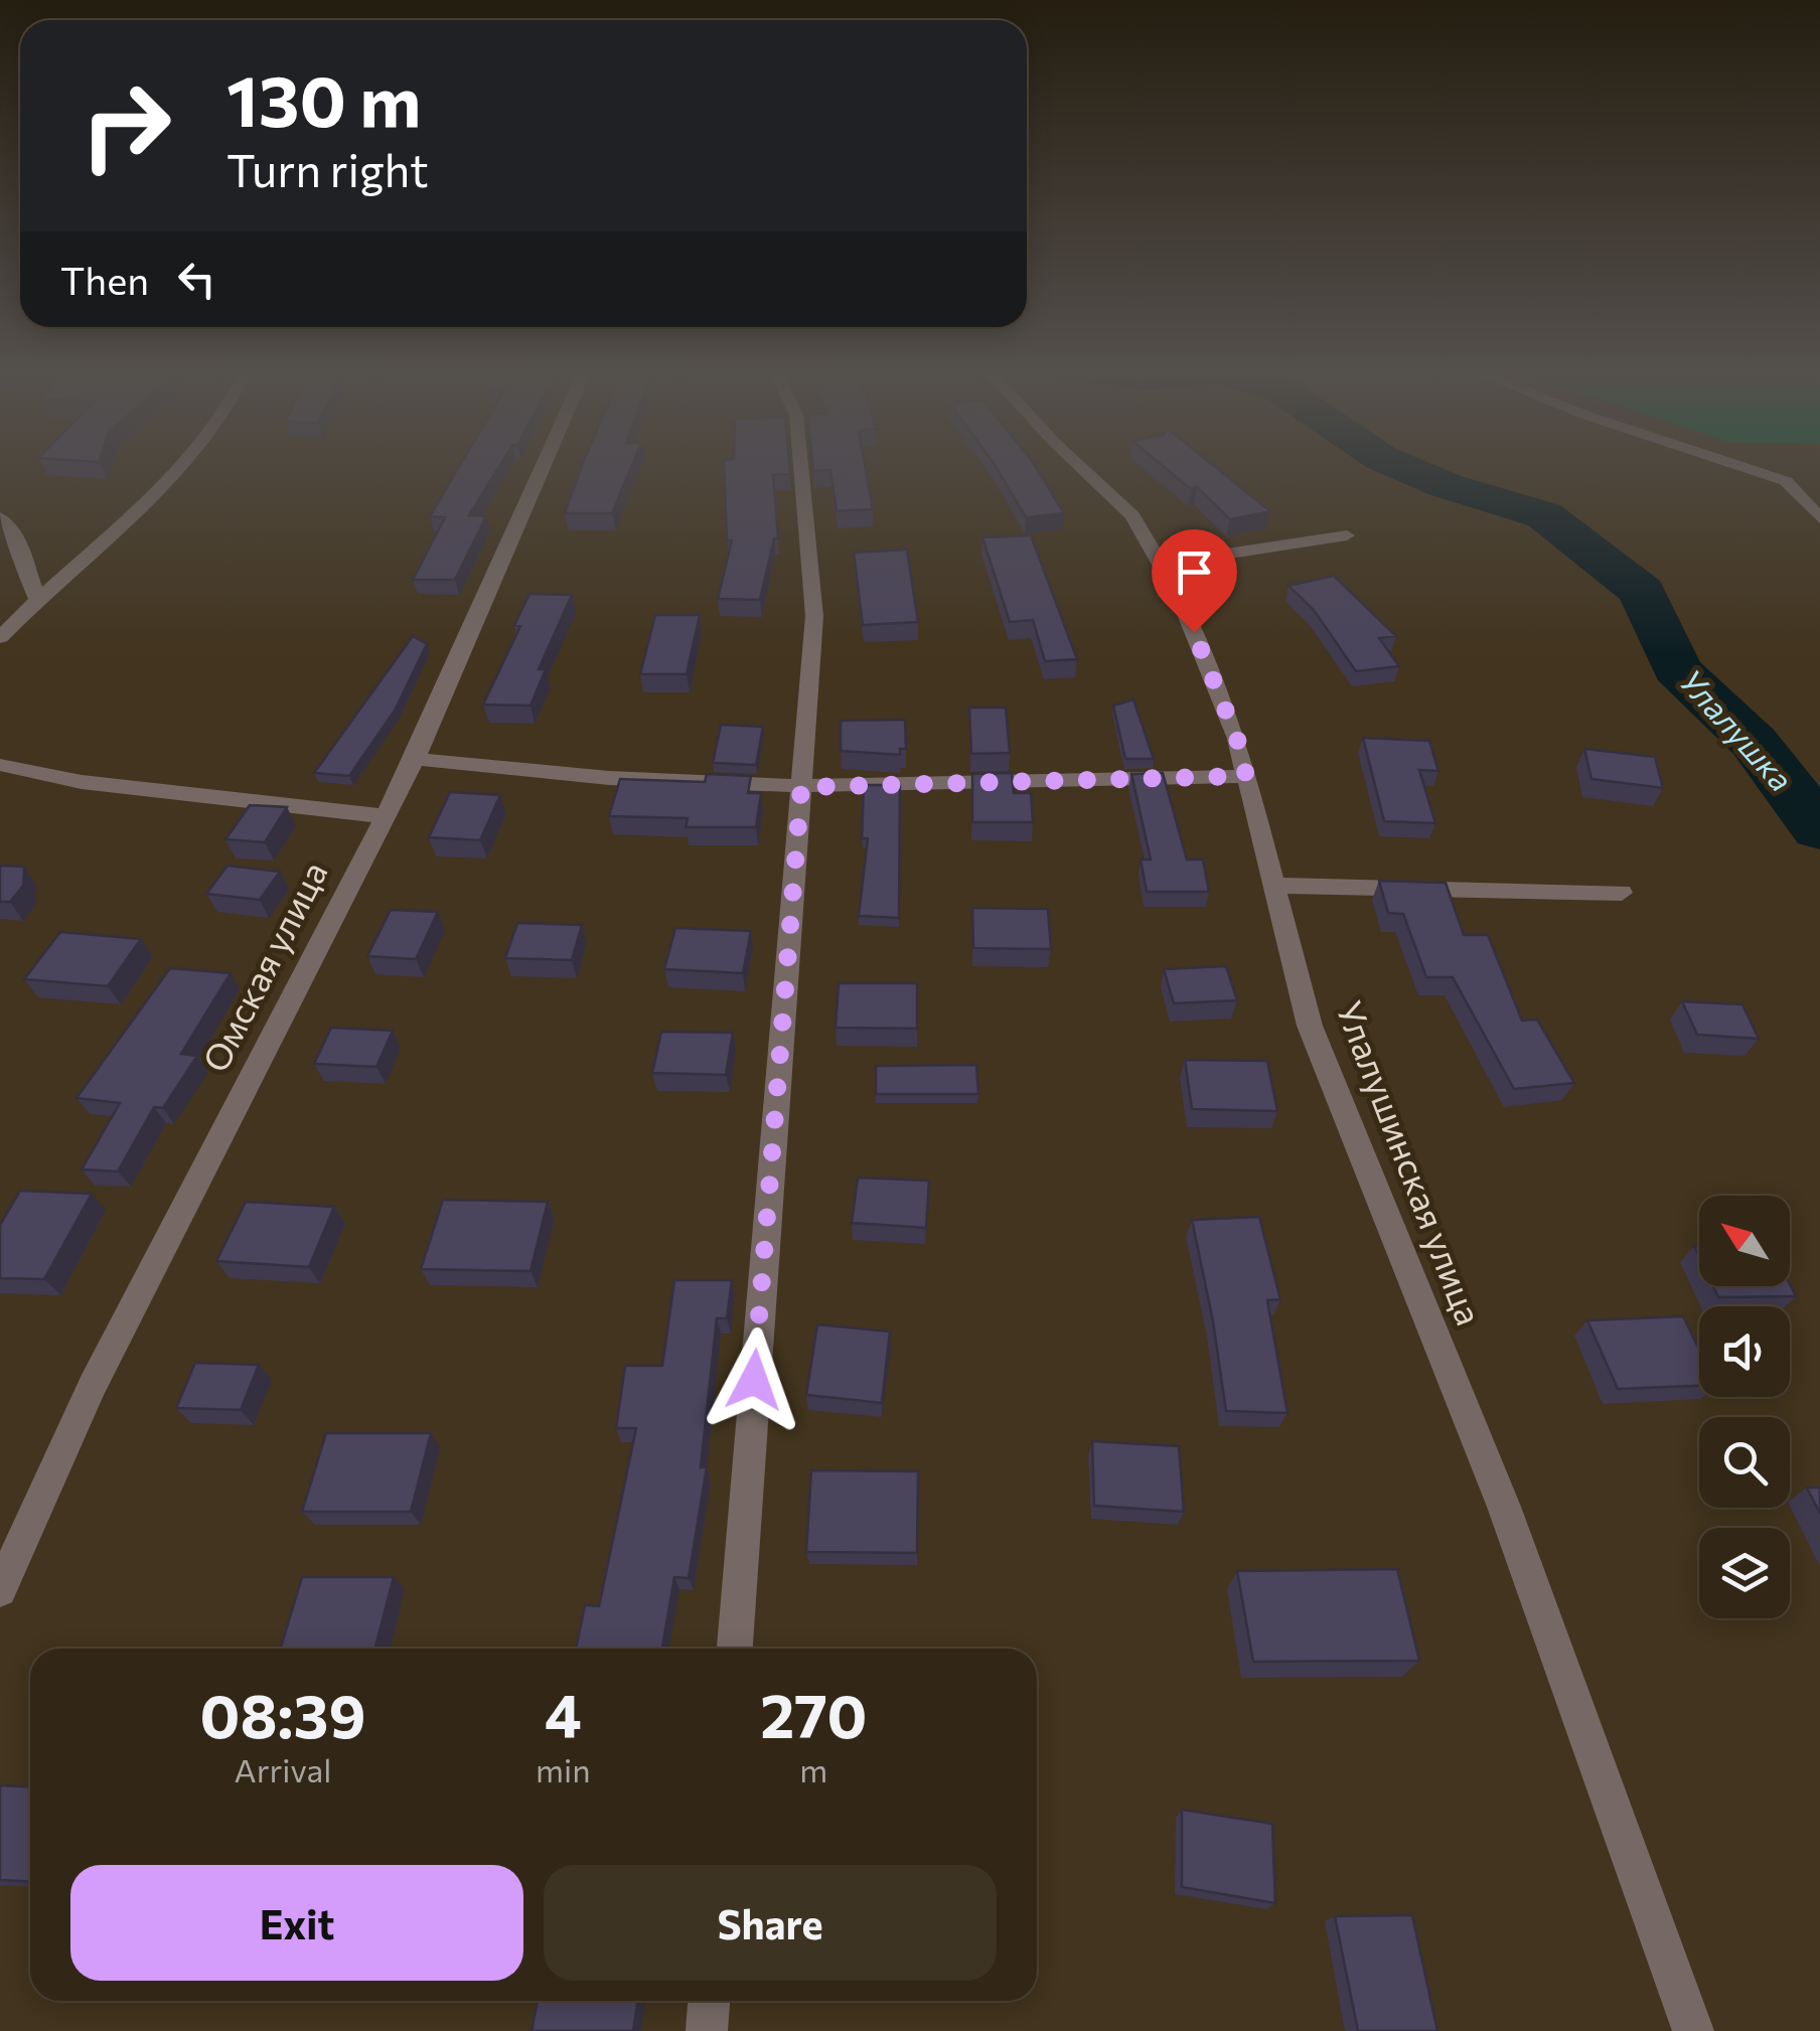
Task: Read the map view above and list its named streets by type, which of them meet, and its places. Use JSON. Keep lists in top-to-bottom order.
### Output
{
  "streets": {
    "street": ["Омская улица", "Улалушинская улица"]
  },
  "water": ["Улалушка"],
  "north": "top left",
  "page": {
    "turn": ["130 m", "Turn right"],
    "then": "Then",
    "eta": [
      "08:39",
      "Arrival",
      "4",
      "min",
      "270",
      "m"
    ],
    "buttons": ["Exit", "Share"]
  }
}
